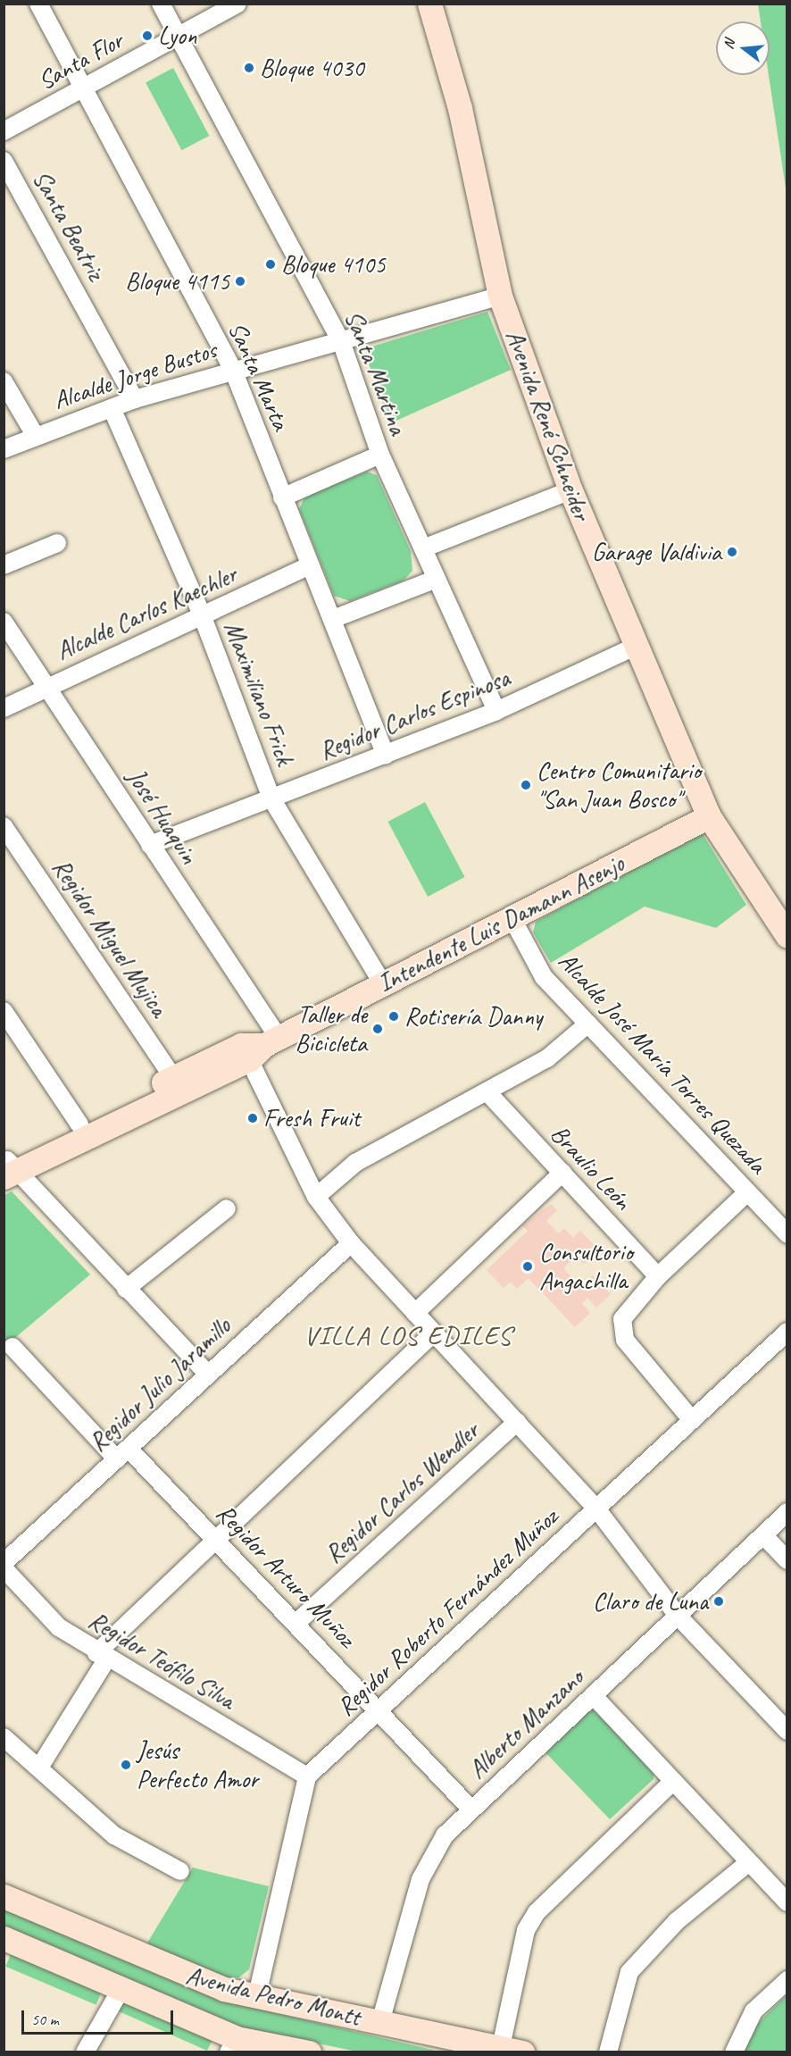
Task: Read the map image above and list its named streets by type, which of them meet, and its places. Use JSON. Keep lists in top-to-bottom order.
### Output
{
  "streets": {
    "main road": ["Avenida René Schneider", "Intendente Luis Damann Asenjo", "Avenida Pedro Montt"],
    "street": [
      "Santa Flor",
      "Santa Beatriz",
      "Santa Martina",
      "Alcalde Jorge Bustos",
      "Santa Marta",
      "Alcalde Carlos Kaechler",
      "Maximiliano Frick",
      "Regidor Carlos Espinosa",
      "José Huaquin",
      "Regidor Miguel Mujica",
      "Alcalde José María Torres Quezada",
      "Braulio León",
      "Regidor Julio Jaramillo",
      "Regidor Carlos Wendler",
      "Regidor Arturo Muñoz",
      "Regidor Roberto Fernández Muñoz",
      "Regidor Teófilo Silva",
      "Alberto Manzano"
    ]
  },
  "crossings": [
    ["Santa Flor", "Santa Martina"],
    ["Santa Flor", "Santa Marta"],
    ["Santa Beatriz", "Alcalde Jorge Bustos"],
    ["Santa Martina", "Alcalde Jorge Bustos"],
    ["Santa Martina", "Regidor Carlos Espinosa"],
    ["Alcalde Jorge Bustos", "Santa Marta"],
    ["Alcalde Jorge Bustos", "Avenida René Schneider"],
    ["Alcalde Jorge Bustos", "Maximiliano Frick"],
    ["Santa Marta", "Alcalde Carlos Kaechler"],
    ["Santa Marta", "Regidor Carlos Espinosa"],
    ["Avenida René Schneider", "Regidor Carlos Espinosa"],
    ["Avenida René Schneider", "Intendente Luis Damann Asenjo"],
    ["Alcalde Carlos Kaechler", "Maximiliano Frick"],
    ["Alcalde Carlos Kaechler", "José Huaquin"],
    ["Maximiliano Frick", "Regidor Carlos Espinosa"],
    ["Maximiliano Frick", "Intendente Luis Damann Asenjo"],
    ["Regidor Carlos Espinosa", "José Huaquin"],
    ["José Huaquin", "Intendente Luis Damann Asenjo"],
    ["José Huaquin", "Regidor Julio Jaramillo"],
    ["José Huaquin", "Regidor Carlos Wendler"],
    ["José Huaquin", "Regidor Roberto Fernández Muñoz"],
    ["José Huaquin", "Alberto Manzano"],
    ["Intendente Luis Damann Asenjo", "Regidor Miguel Mujica"],
    ["Intendente Luis Damann Asenjo", "Alcalde José María Torres Quezada"],
    ["Regidor Julio Jaramillo", "Regidor Arturo Muñoz"],
    ["Regidor Carlos Wendler", "Regidor Arturo Muñoz"],
    ["Regidor Arturo Muñoz", "Regidor Roberto Fernández Muñoz"],
    ["Regidor Arturo Muñoz", "Alberto Manzano"],
    ["Regidor Roberto Fernández Muñoz", "Regidor Teófilo Silva"],
    ["Alberto Manzano", "Avenida Pedro Montt"]
  ],
  "districts": ["VILLA LOS EDILES"],
  "places": [
    "Lyon",
    "Bloque 4030",
    "Bloque 4105",
    "Bloque 4115",
    "Garage Valdivia",
    "Centro Comunitario \"San Juan Bosco\"",
    "Rotisería Danny",
    "Taller de Bicicleta",
    "Fresh Fruit",
    "Consultorio Angachilla",
    "Claro de Luna",
    "Jesús Perfecto Amor"
  ],
  "scale_bar": "50 m",
  "north": "left"
}
